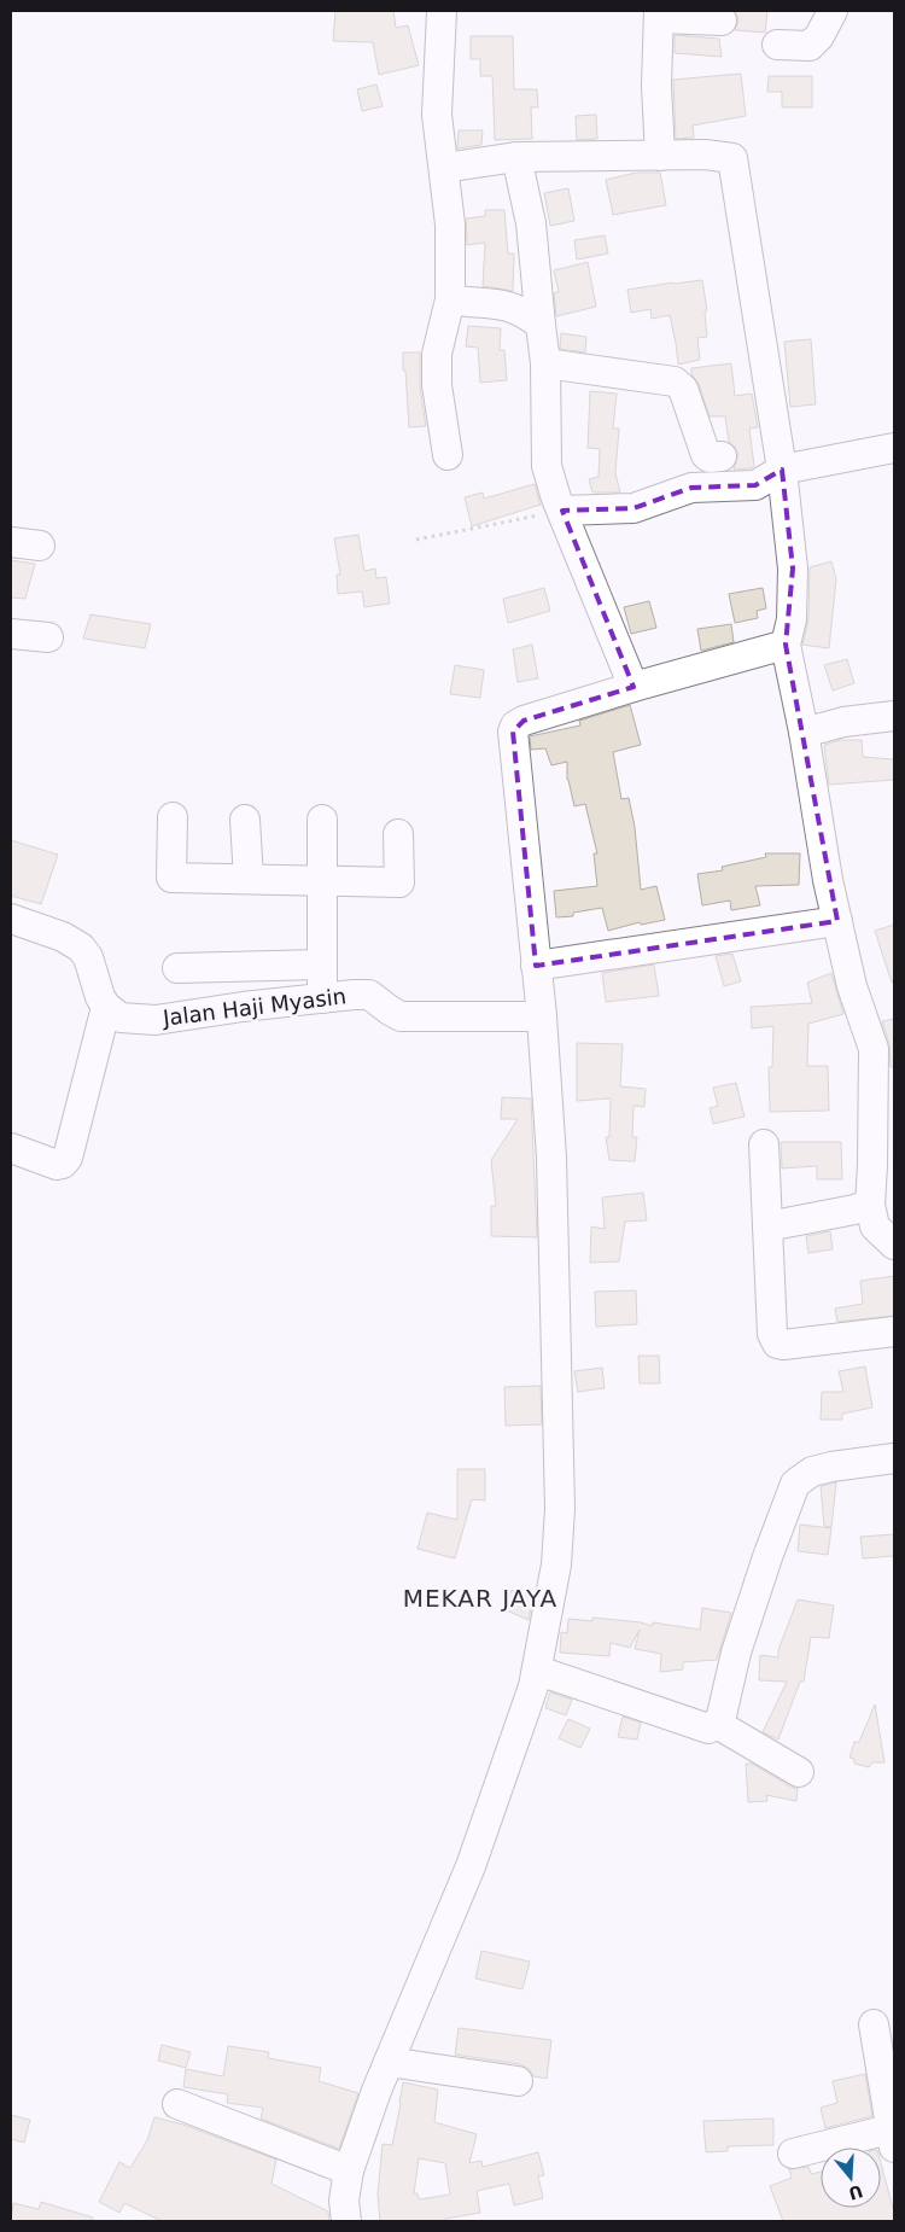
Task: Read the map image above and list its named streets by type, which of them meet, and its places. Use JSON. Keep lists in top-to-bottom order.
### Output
{
  "streets": {
    "street": ["Jalan Haji Myasin"]
  },
  "districts": ["MEKAR JAYA"],
  "north": "bottom"
}
